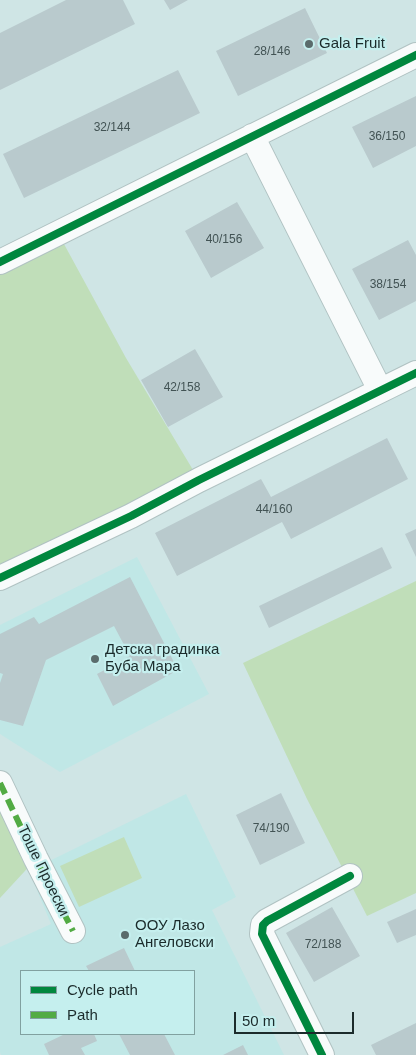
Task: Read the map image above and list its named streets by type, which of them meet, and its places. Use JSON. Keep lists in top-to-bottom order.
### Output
{
  "streets": {
    "street": ["Тоше Проески"]
  },
  "places": ["Gala Fruit", "Детска градинка Буба Мара", "ООУ Лазо Ангеловски"],
  "house_numbers": [
    "28/146",
    "32/144",
    "36/150",
    "40/156",
    "38/154",
    "42/158",
    "44/160",
    "74/190",
    "72/188"
  ],
  "legend": ["Cycle path", "Path"],
  "scale_bar": "50 m"
}
